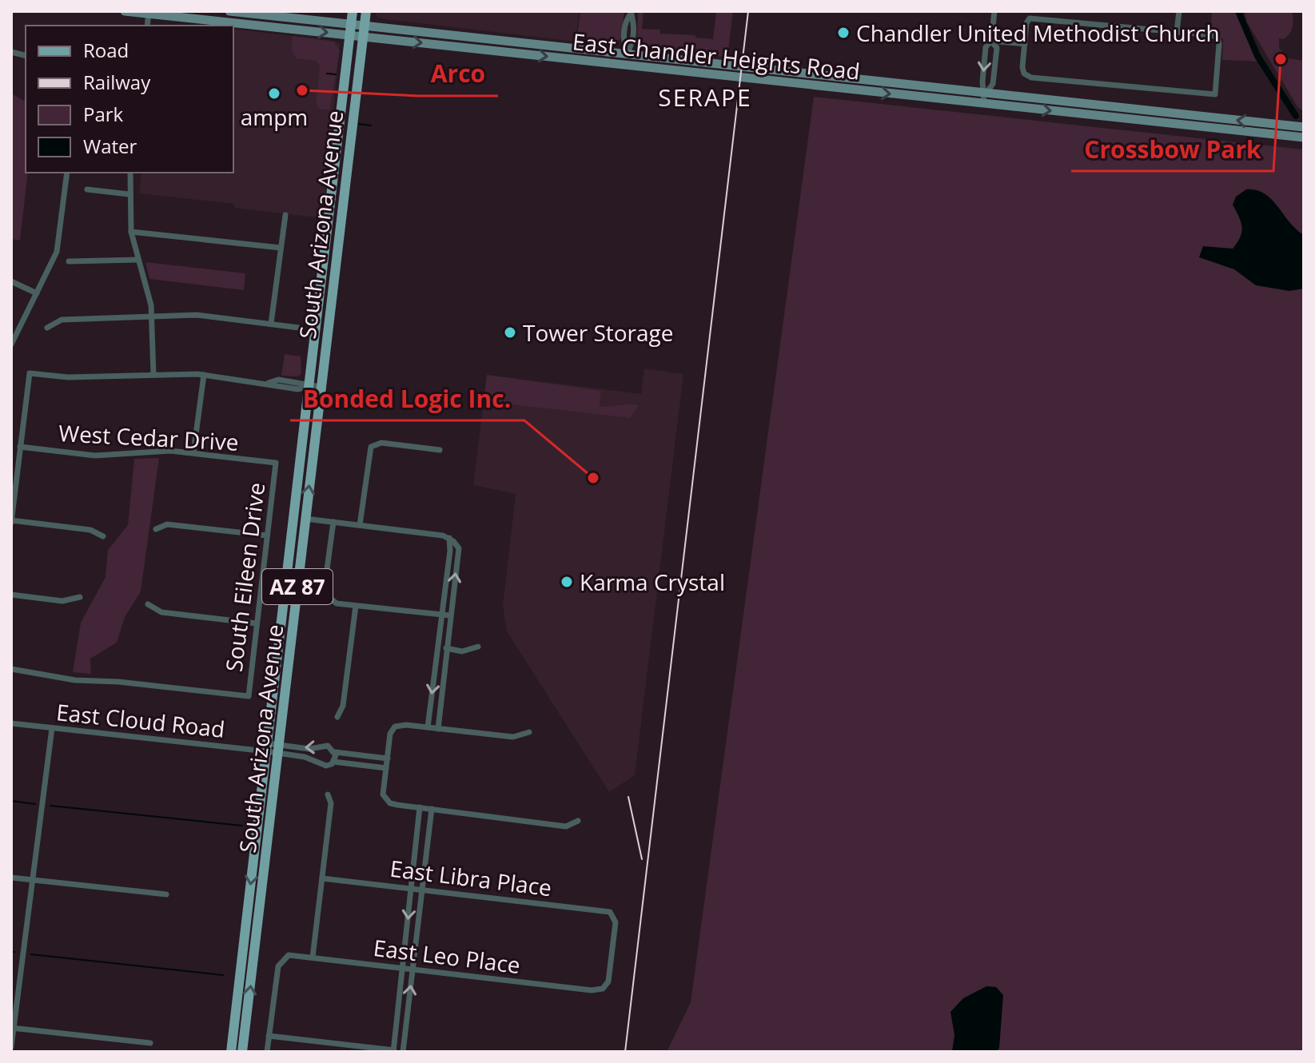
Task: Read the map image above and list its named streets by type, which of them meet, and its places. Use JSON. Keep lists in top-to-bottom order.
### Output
{
  "streets": {
    "main road": ["East Chandler Heights Road", "South Arizona Avenue", "AZ 87"],
    "street": [
      "West Cedar Drive",
      "South Eileen Drive",
      "East Cloud Road",
      "East Libra Place",
      "East Leo Place"
    ]
  },
  "crossings": [
    ["East Chandler Heights Road", "South Arizona Avenue"],
    ["South Arizona Avenue", "East Cloud Road"],
    ["West Cedar Drive", "South Eileen Drive"],
    ["East Libra Place", "East Leo Place"]
  ],
  "districts": ["SERAPE"],
  "places": [
    "Chandler United Methodist Church",
    "Crossbow Park",
    "Arco",
    "ampm",
    "Tower Storage",
    "Bonded Logic Inc.",
    "Karma Crystal"
  ],
  "legend": [
    "Road",
    "Railway",
    "Park",
    "Water"
  ]
}
